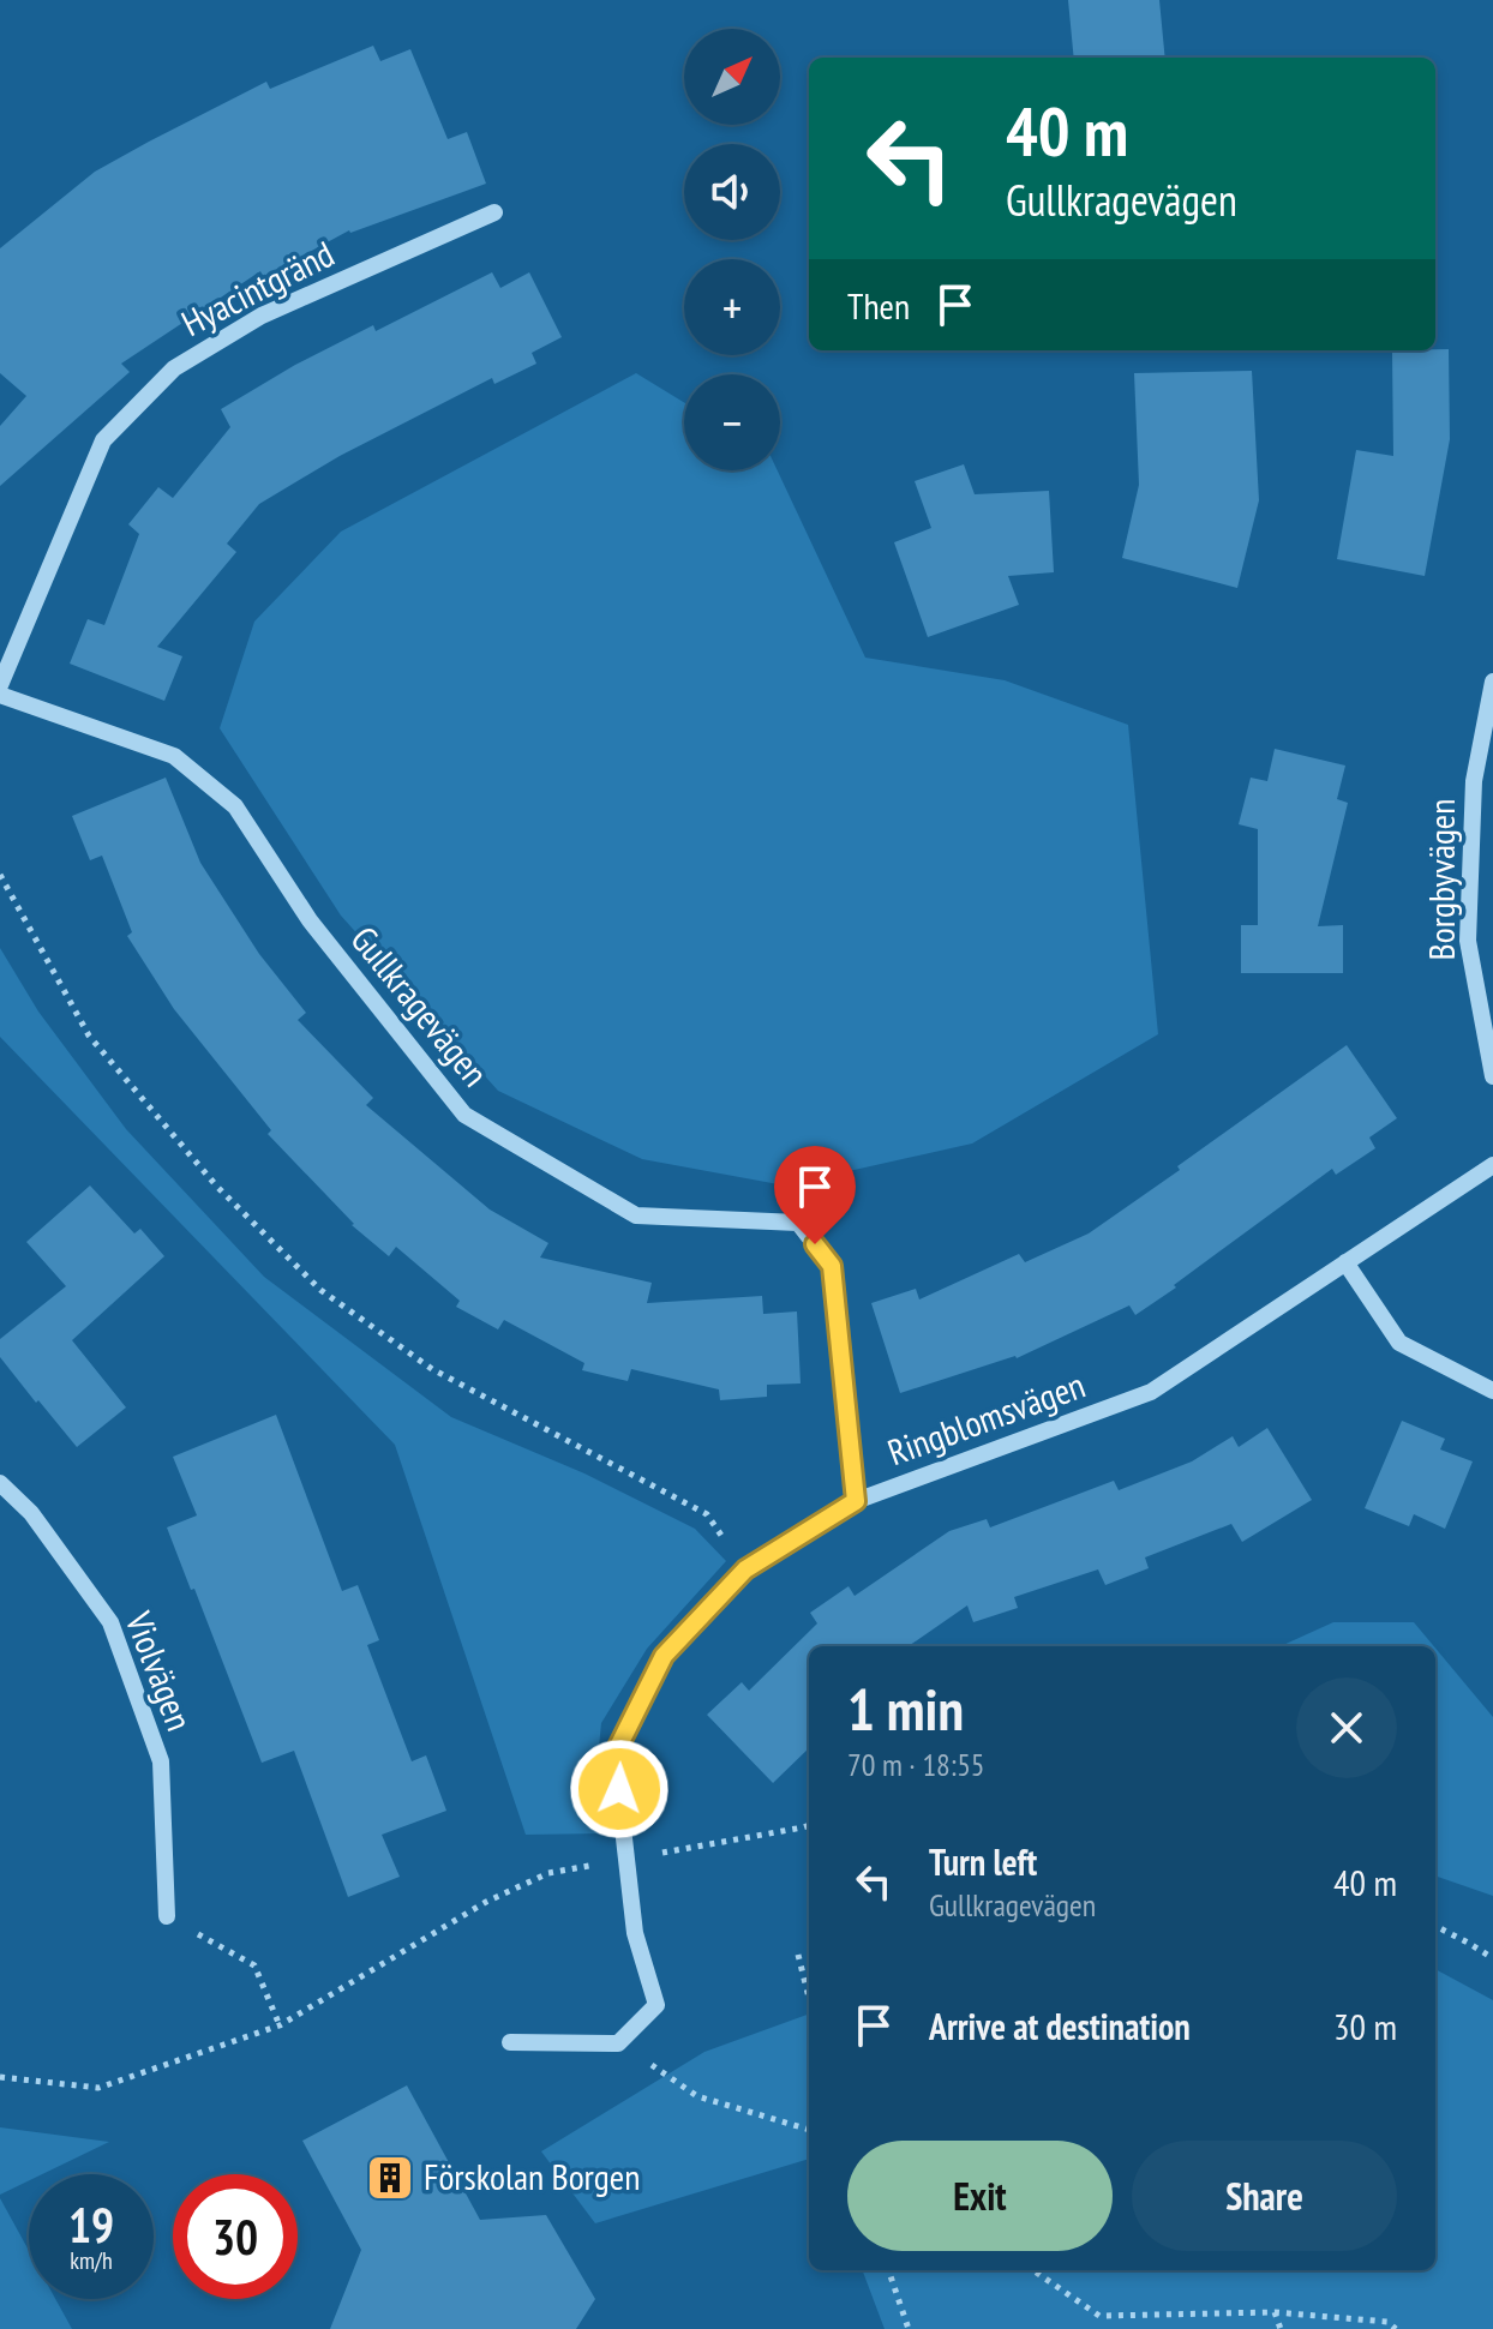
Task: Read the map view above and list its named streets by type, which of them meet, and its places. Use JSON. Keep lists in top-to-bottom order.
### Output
{
  "streets": {
    "street": [
      "Hyacintgränd",
      "Borgbyvägen",
      "Gullkragevägen",
      "Ringblomsvägen",
      "Violvägen"
    ]
  },
  "crossings": [
    ["Gullkragevägen", "Ringblomsvägen"]
  ],
  "places": {
    "building": ["Förskolan Borgen"]
  },
  "north": "top right",
  "page": {
    "map_buttons": ["+", "−"],
    "turn": ["40 m", "Gullkragevägen"],
    "then": "Then",
    "heading": ["1 min", "70 m · 18:55"],
    "list": [
      {
        "name": "Turn left",
        "note": "Gullkragevägen",
        "value": "40 m"
      },
      {
        "name": "Arrive at destination",
        "value": "30 m"
      }
    ],
    "buttons": ["Exit", "Share"],
    "speed": "19 km/h",
    "limit": "30"
  }
}
